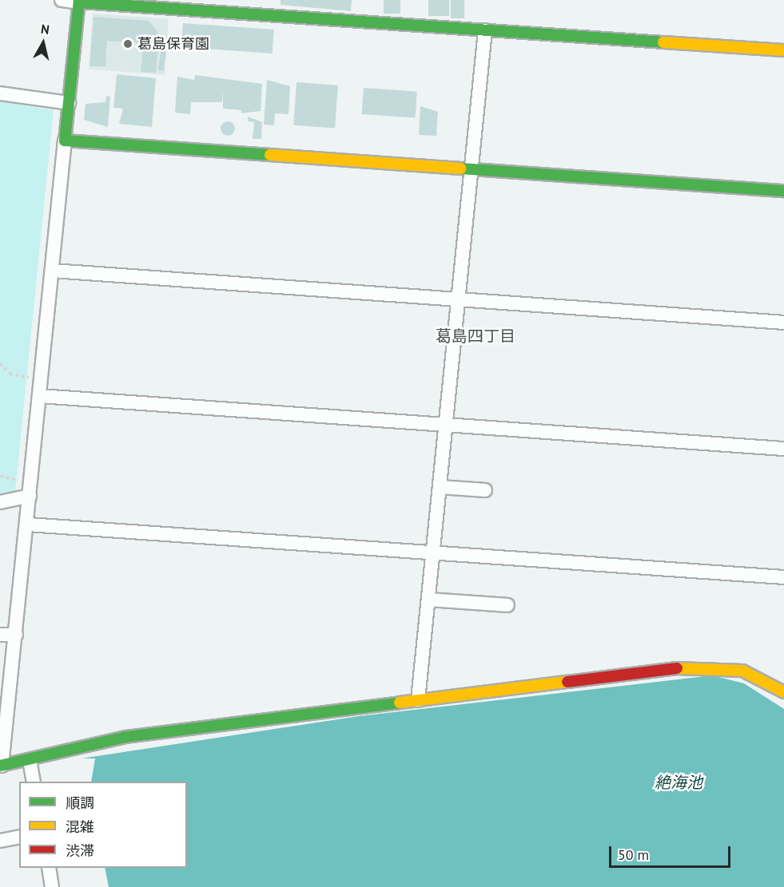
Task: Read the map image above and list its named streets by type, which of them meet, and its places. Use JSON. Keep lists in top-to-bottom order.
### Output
{
  "districts": ["葛島四丁目"],
  "water": ["絶海池"],
  "places": ["葛島保育園"],
  "legend": ["順調", "混雑", "渋滞"],
  "scale_bar": "50 m",
  "north": "top"
}
